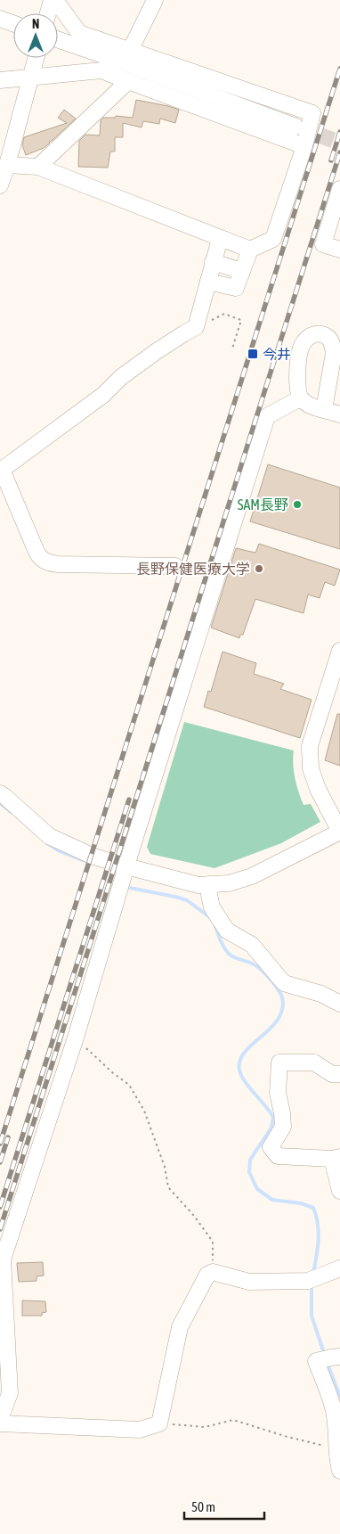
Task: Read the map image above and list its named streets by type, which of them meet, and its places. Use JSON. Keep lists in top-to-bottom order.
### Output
{
  "places": {
    "transit": ["今井"],
    "other": ["SAM長野", "長野保健医療大学"]
  },
  "scale_bar": "50 m",
  "north": "top"
}
